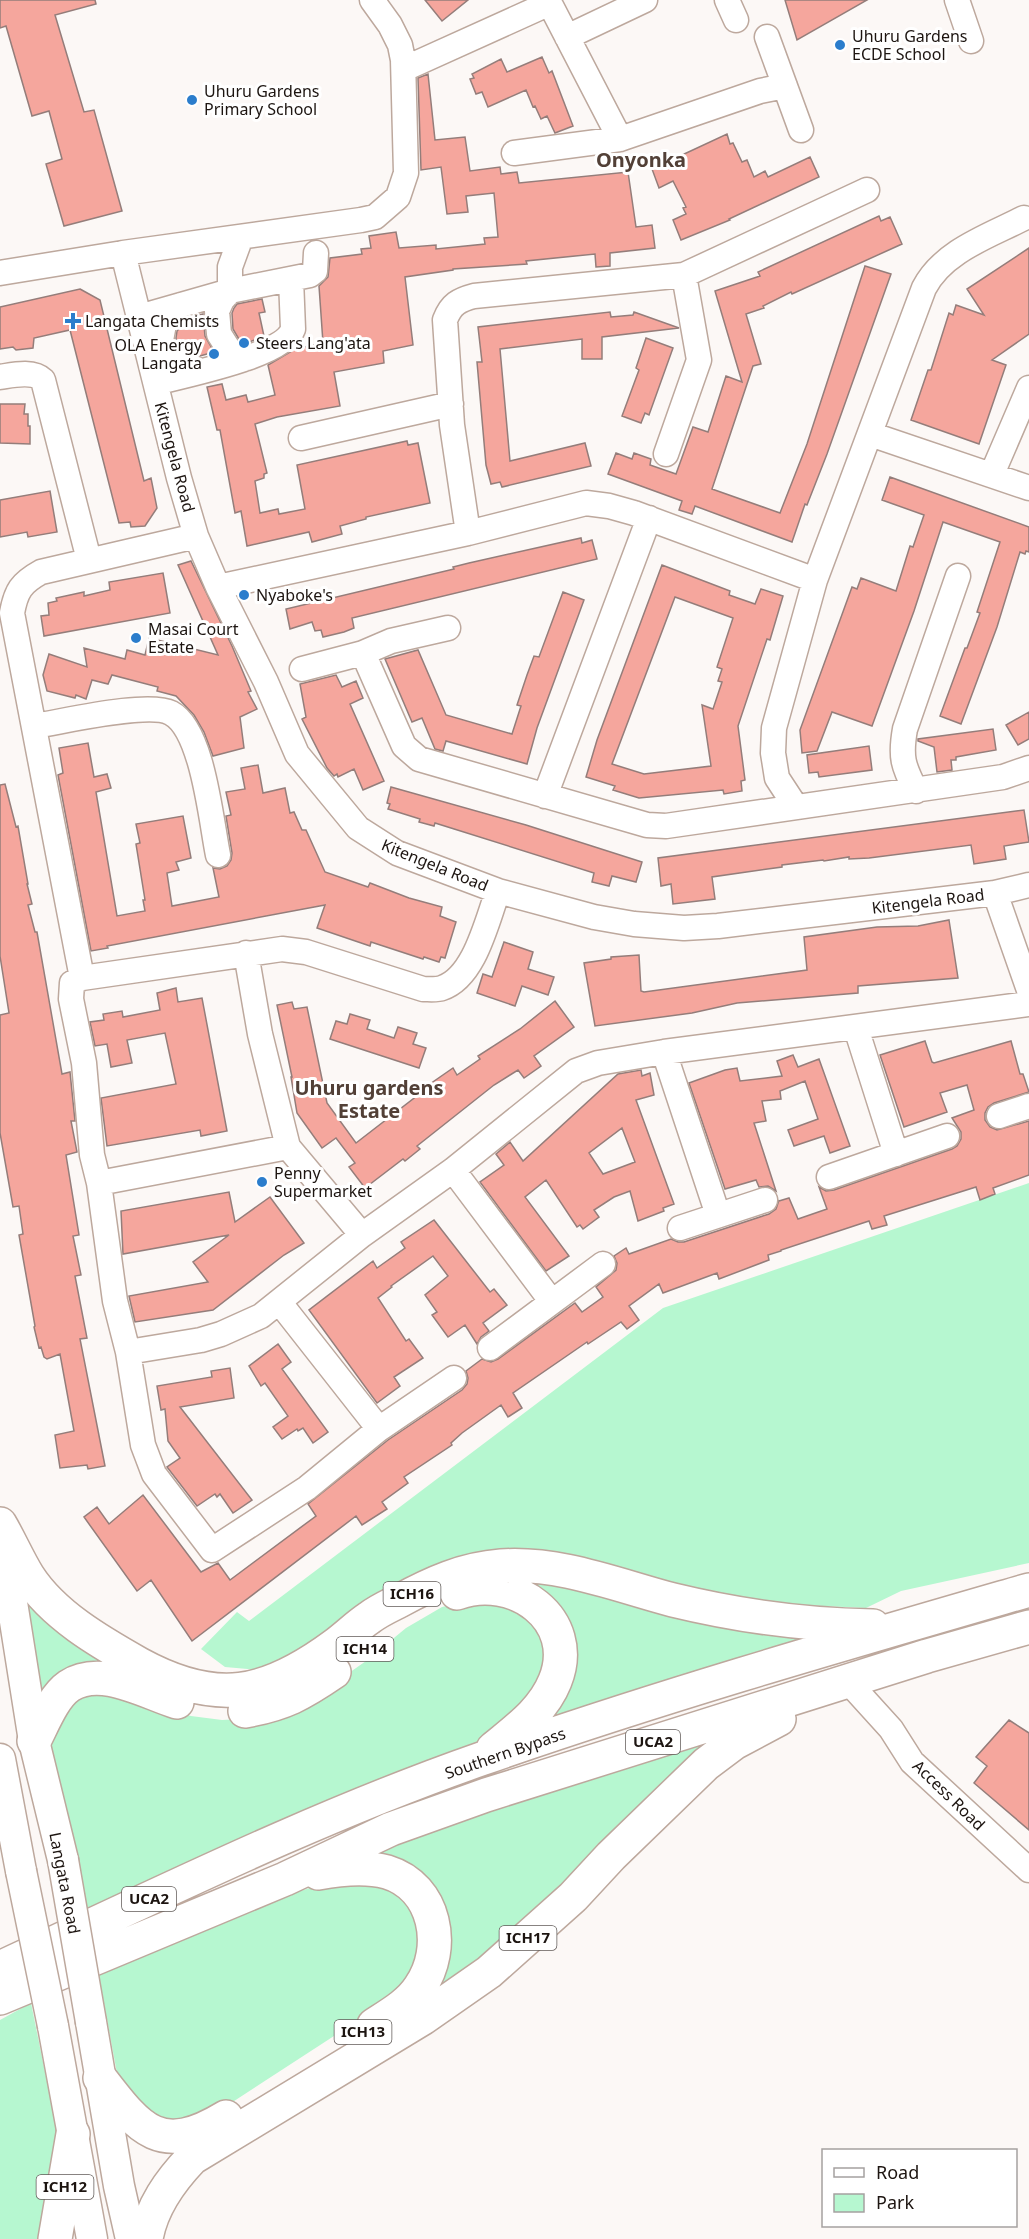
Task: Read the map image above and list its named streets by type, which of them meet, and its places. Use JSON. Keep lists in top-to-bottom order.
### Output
{
  "streets": {
    "highway": [
      "ICH16",
      "ICH14",
      "UCA2",
      "Southern Bypass",
      "ICH17",
      "ICH13",
      "ICH12"
    ],
    "main road": ["Langata Road"],
    "street": ["Kitengela Road", "Access Road"]
  },
  "crossings": [
    ["ICH16", "Southern Bypass"],
    ["ICH16", "Langata Road"],
    ["ICH14", "Southern Bypass"],
    ["ICH14", "Langata Road"],
    ["Southern Bypass", "ICH17"],
    ["Southern Bypass", "ICH13"],
    ["Access Road", "ICH17"],
    ["Langata Road", "ICH13"]
  ],
  "districts": ["Onyonka", "Uhuru gardens Estate"],
  "places": {
    "other": [
      "Uhuru Gardens ECDE School",
      "Uhuru Gardens Primary School",
      "Steers Lang'ata",
      "OLA Energy Langata",
      "Nyaboke's",
      "Masai Court Estate",
      "Penny Supermarket"
    ],
    "health": ["Langata Chemists"]
  },
  "legend": ["Road", "Park"]
}
